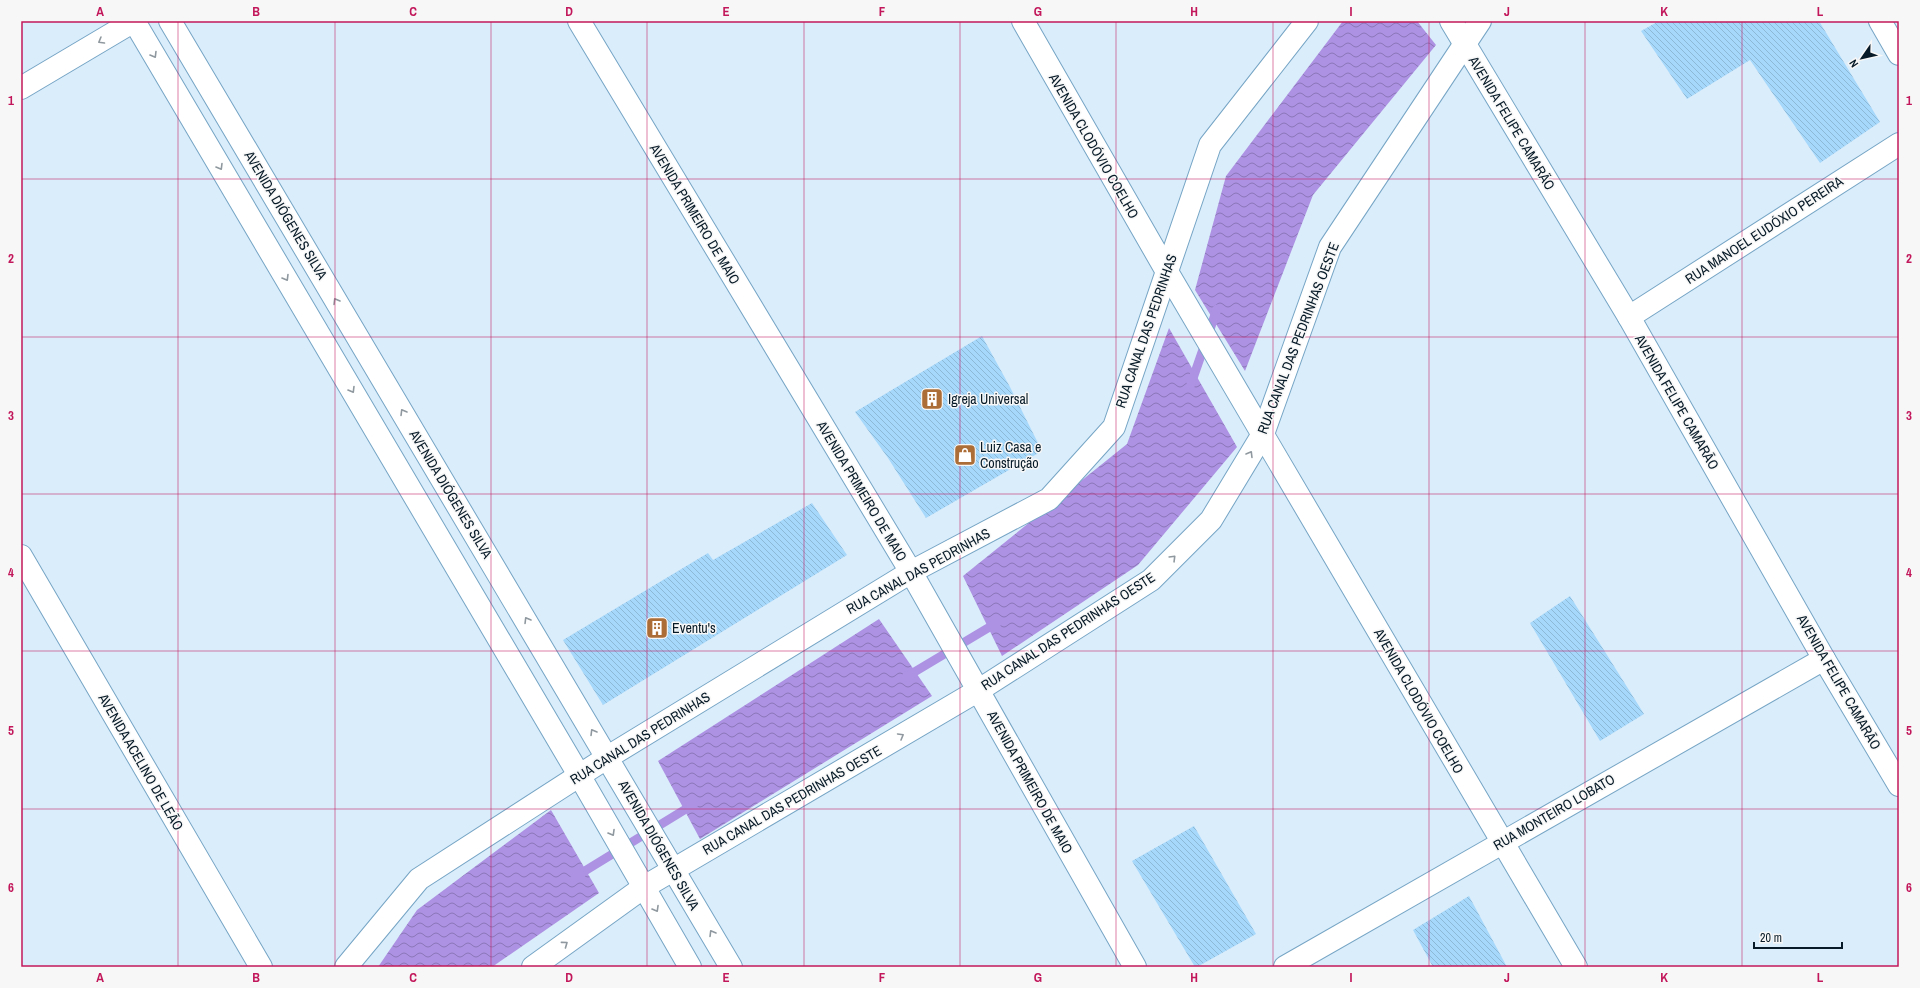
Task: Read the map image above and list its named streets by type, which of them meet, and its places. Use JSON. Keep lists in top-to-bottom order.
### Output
{
  "streets": {
    "street": [
      "AVENIDA FELIPE CAMARÃO",
      "AVENIDA CLODÓVIO COELHO",
      "AVENIDA PRIMEIRO DE MAIO",
      "AVENIDA DIÓGENES SILVA",
      "RUA MANOEL EUDÓXIO PEREIRA",
      "RUA CANAL DAS PEDRINHAS",
      "RUA CANAL DAS PEDRINHAS OESTE",
      "AVENIDA ACELINO DE LEÃO",
      "RUA MONTEIRO LOBATO"
    ]
  },
  "crossings": [
    ["AVENIDA FELIPE CAMARÃO", "RUA MANOEL EUDÓXIO PEREIRA"],
    ["AVENIDA FELIPE CAMARÃO", "RUA CANAL DAS PEDRINHAS OESTE"],
    ["AVENIDA FELIPE CAMARÃO", "RUA MONTEIRO LOBATO"],
    ["AVENIDA CLODÓVIO COELHO", "RUA CANAL DAS PEDRINHAS"],
    ["AVENIDA CLODÓVIO COELHO", "RUA CANAL DAS PEDRINHAS OESTE"],
    ["AVENIDA CLODÓVIO COELHO", "RUA MONTEIRO LOBATO"],
    ["AVENIDA PRIMEIRO DE MAIO", "RUA CANAL DAS PEDRINHAS"],
    ["AVENIDA PRIMEIRO DE MAIO", "RUA CANAL DAS PEDRINHAS OESTE"],
    ["AVENIDA DIÓGENES SILVA", "RUA CANAL DAS PEDRINHAS"],
    ["AVENIDA DIÓGENES SILVA", "RUA CANAL DAS PEDRINHAS OESTE"]
  ],
  "one_way": ["RUA CANAL DAS PEDRINHAS OESTE"],
  "places": {
    "building": ["Igreja Universal", "Eventu's"],
    "shop": ["Luiz Casa e Construção"]
  },
  "scale_bar": "20 m",
  "north": "bottom left",
  "grid": {
    "columns": [
      "A",
      "B",
      "C",
      "D",
      "E",
      "F",
      "G",
      "H",
      "I",
      "J",
      "K",
      "L"
    ],
    "rows": [
      "1",
      "2",
      "3",
      "4",
      "5",
      "6"
    ]
  }
}
